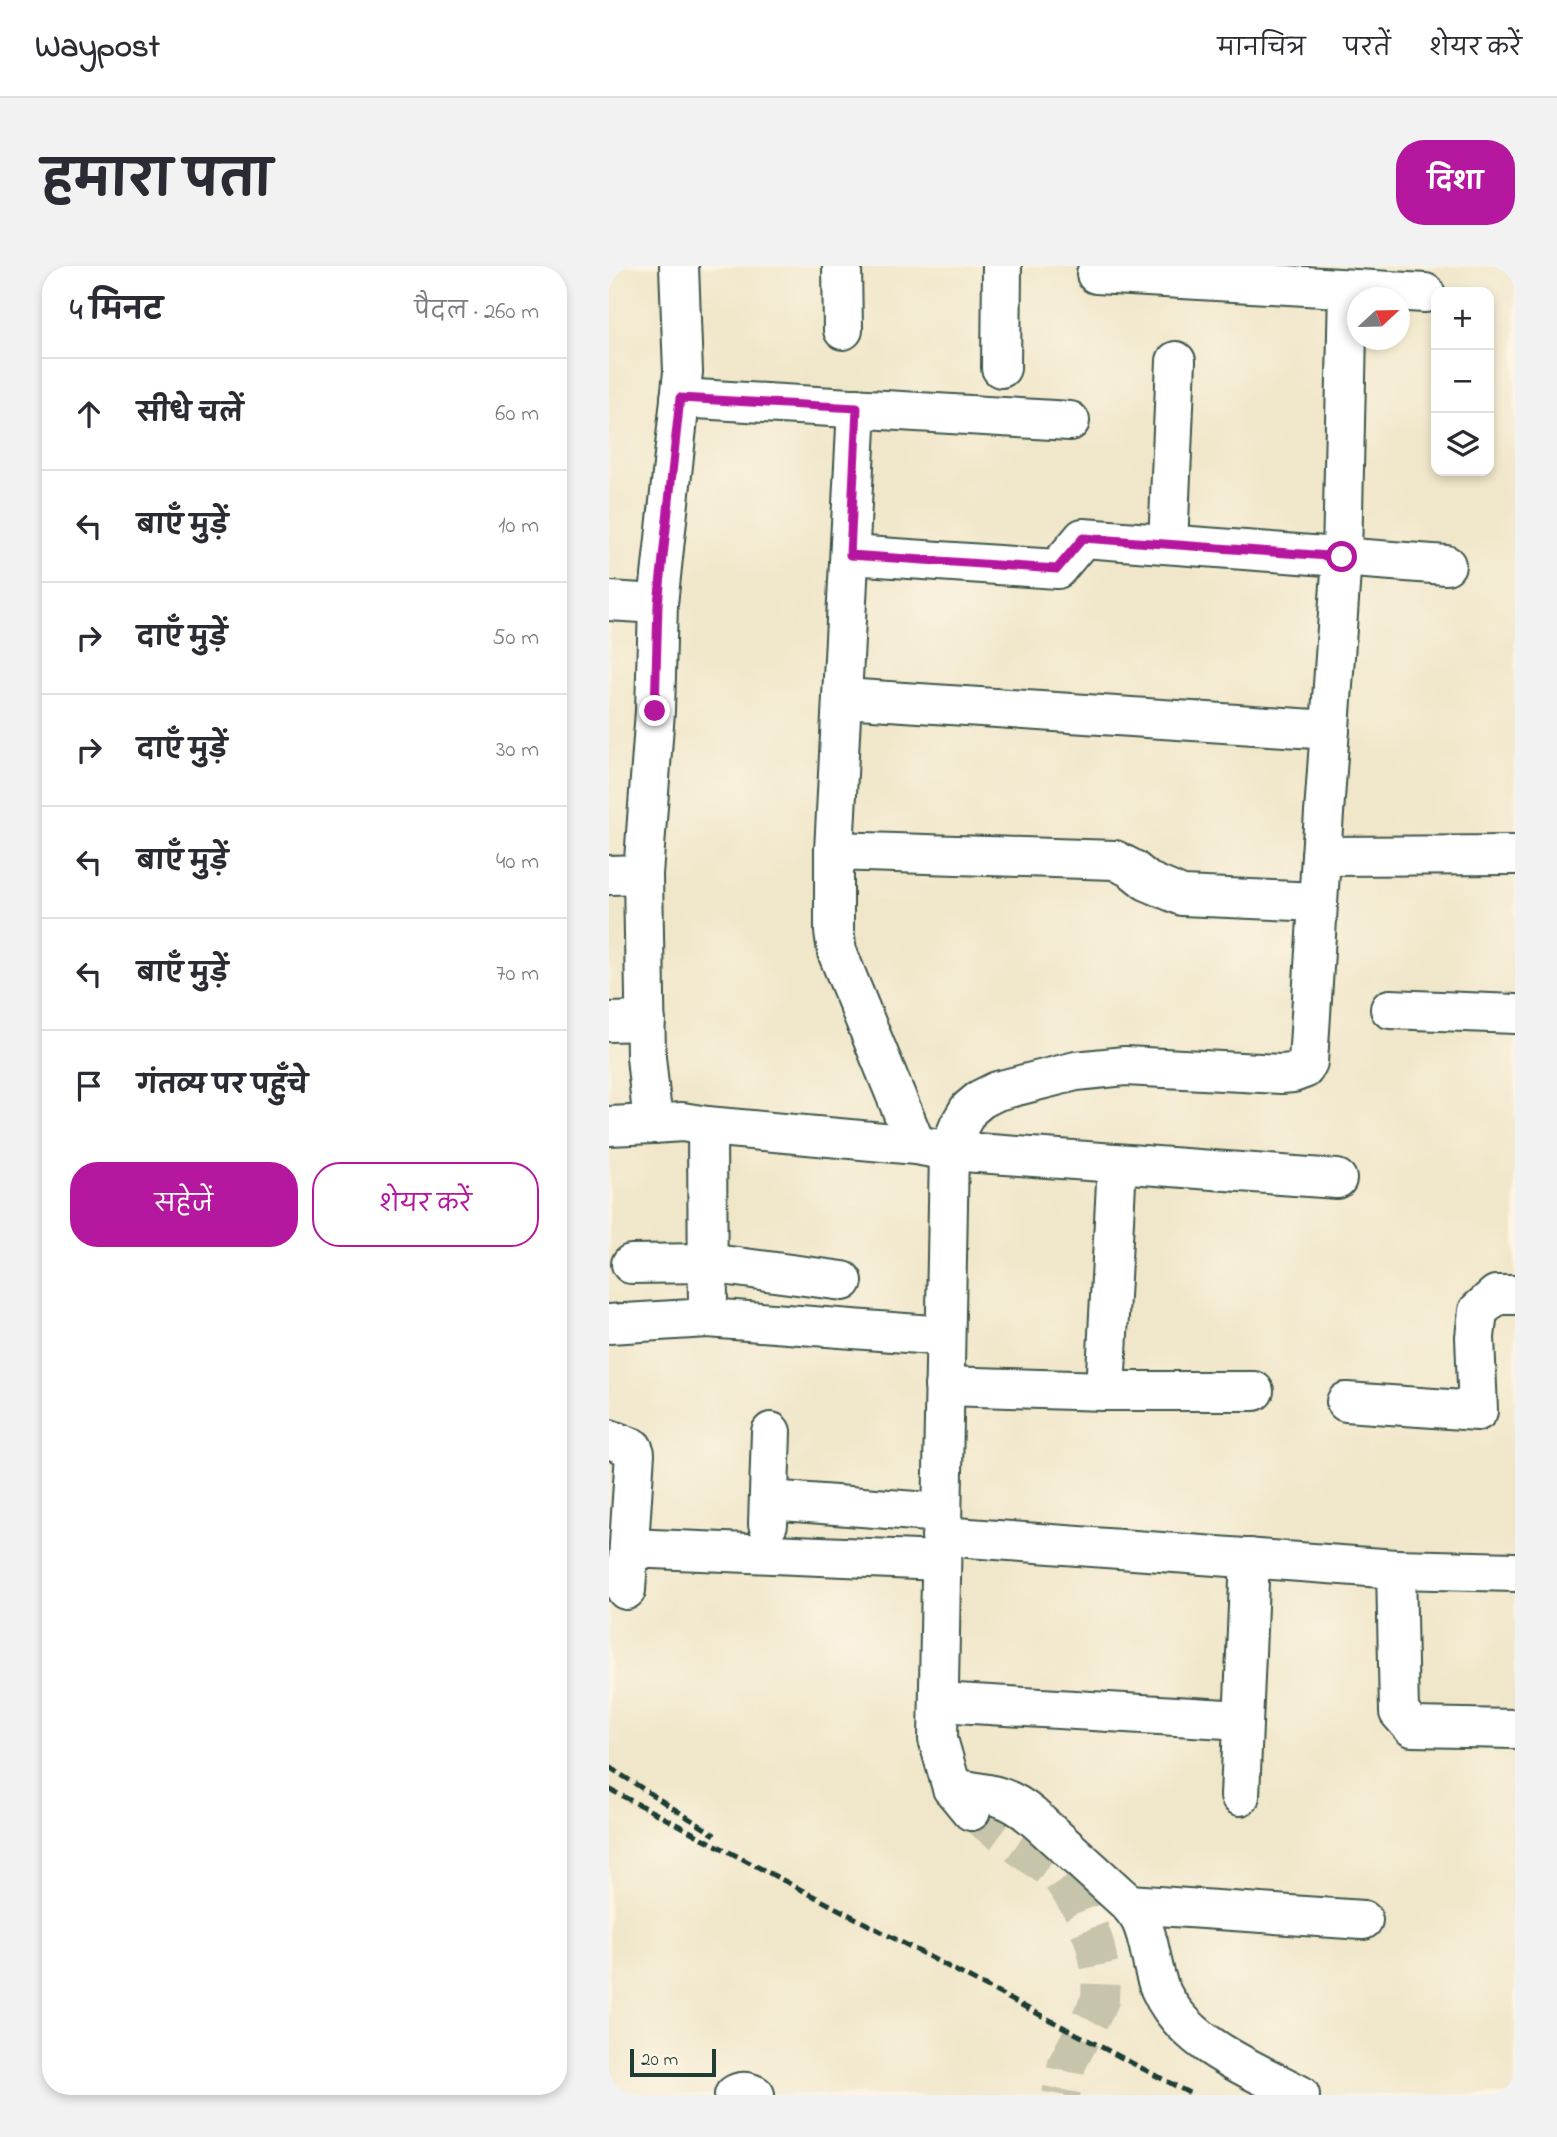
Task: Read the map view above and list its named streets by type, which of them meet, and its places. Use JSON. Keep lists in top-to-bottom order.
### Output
{
  "scale_bar": "20 m",
  "north": "right",
  "page": {
    "header": "Waypost",
    "nav": ["मानचित्र", "परतें", "शेयर करें"],
    "title": "हमारा पता",
    "buttons": [
      "दिशा",
      ["सहेजें", "शेयर करें"]
    ],
    "heading": ["4 मिनट", "पैदल · 260 m"],
    "map_buttons": ["+", "−"],
    "list": [
      ["सीधे चलें", "60 m"],
      ["बाएँ मुड़ें", "10 m"],
      ["दाएँ मुड़ें", "50 m"],
      ["दाएँ मुड़ें", "30 m"],
      ["बाएँ मुड़ें", "40 m"],
      ["बाएँ मुड़ें", "70 m"],
      "गंतव्य पर पहुँचे"
    ],
    "scale": "20 m"
  }
}
